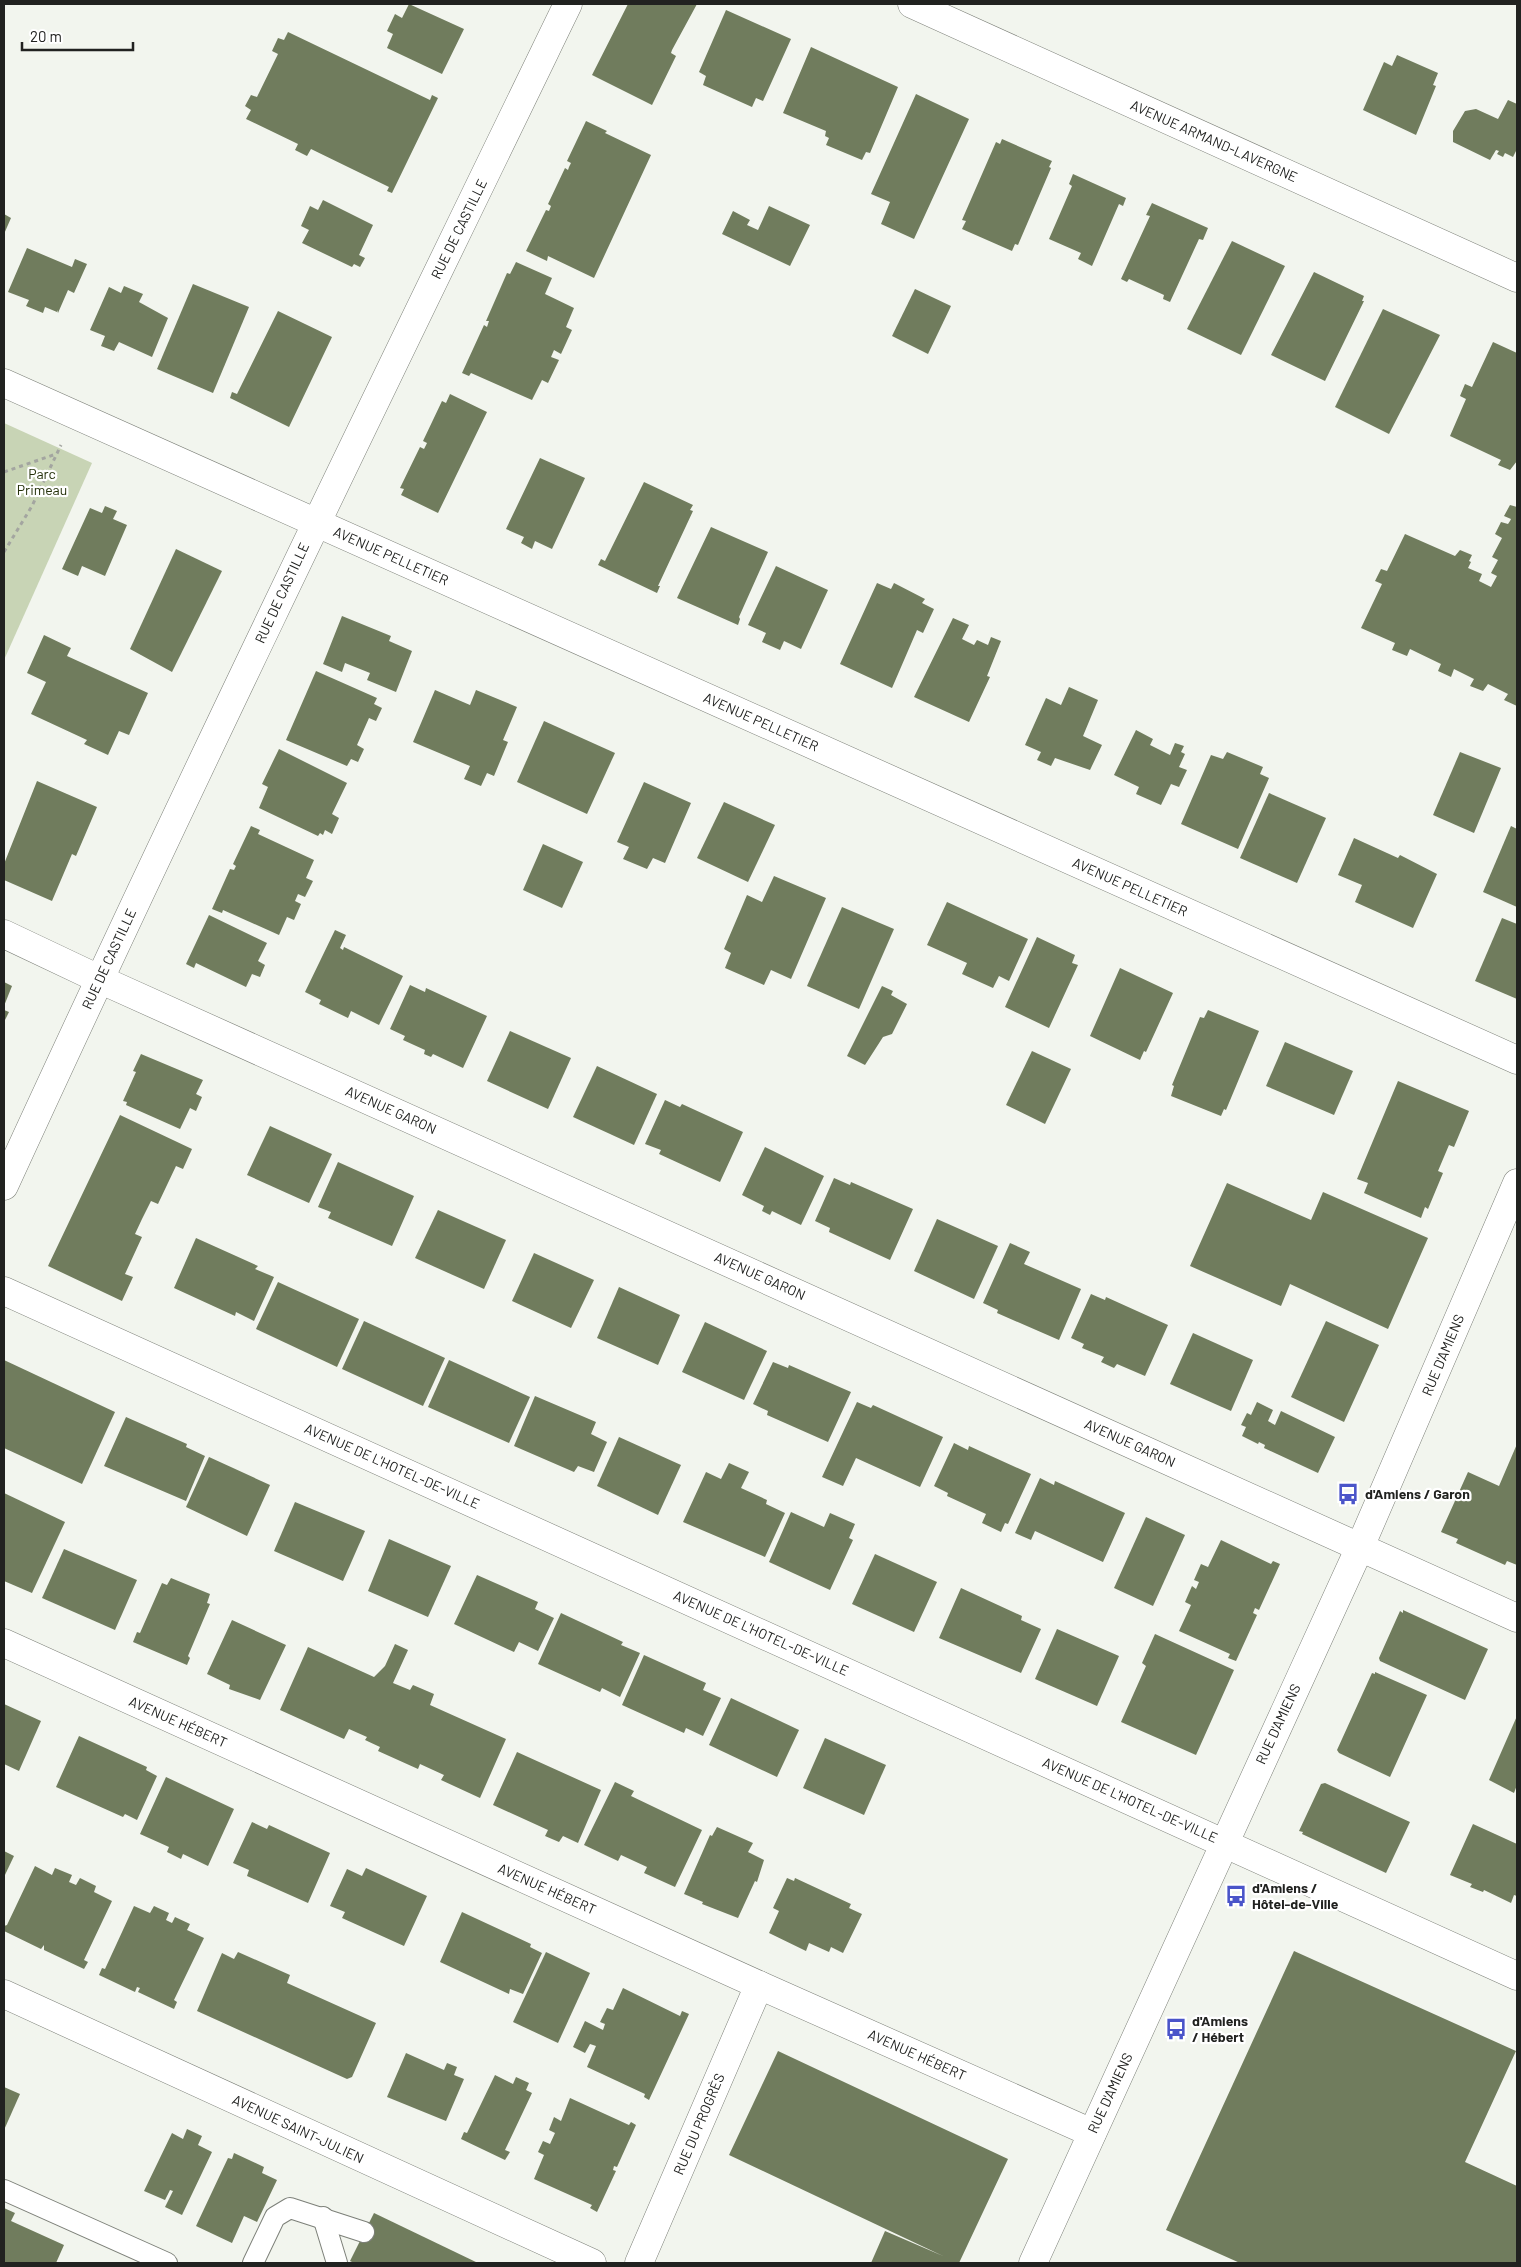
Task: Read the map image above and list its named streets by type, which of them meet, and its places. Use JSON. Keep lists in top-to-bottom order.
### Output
{
  "streets": {
    "street": [
      "AVENUE ARMAND-LAVERGNE",
      "RUE DE CASTILLE",
      "AVENUE PELLETIER",
      "AVENUE GARON",
      "RUE D'AMIENS",
      "AVENUE DE L'HOTEL-DE-VILLE",
      "AVENUE HÉBERT",
      "RUE DU PROGRÈS",
      "AVENUE SAINT-JULIEN"
    ]
  },
  "crossings": [
    ["RUE DE CASTILLE", "AVENUE PELLETIER"],
    ["RUE DE CASTILLE", "AVENUE GARON"],
    ["AVENUE GARON", "RUE D'AMIENS"],
    ["RUE D'AMIENS", "AVENUE DE L'HOTEL-DE-VILLE"],
    ["RUE D'AMIENS", "AVENUE HÉBERT"],
    ["AVENUE HÉBERT", "RUE DU PROGRÈS"]
  ],
  "parks": ["Parc Primeau"],
  "places": {
    "bus stop": ["d'Amiens / Garon", "d'Amiens / Hôtel-de-Ville", "d'Amiens / Hébert"]
  },
  "scale_bar": "20 m"
}
